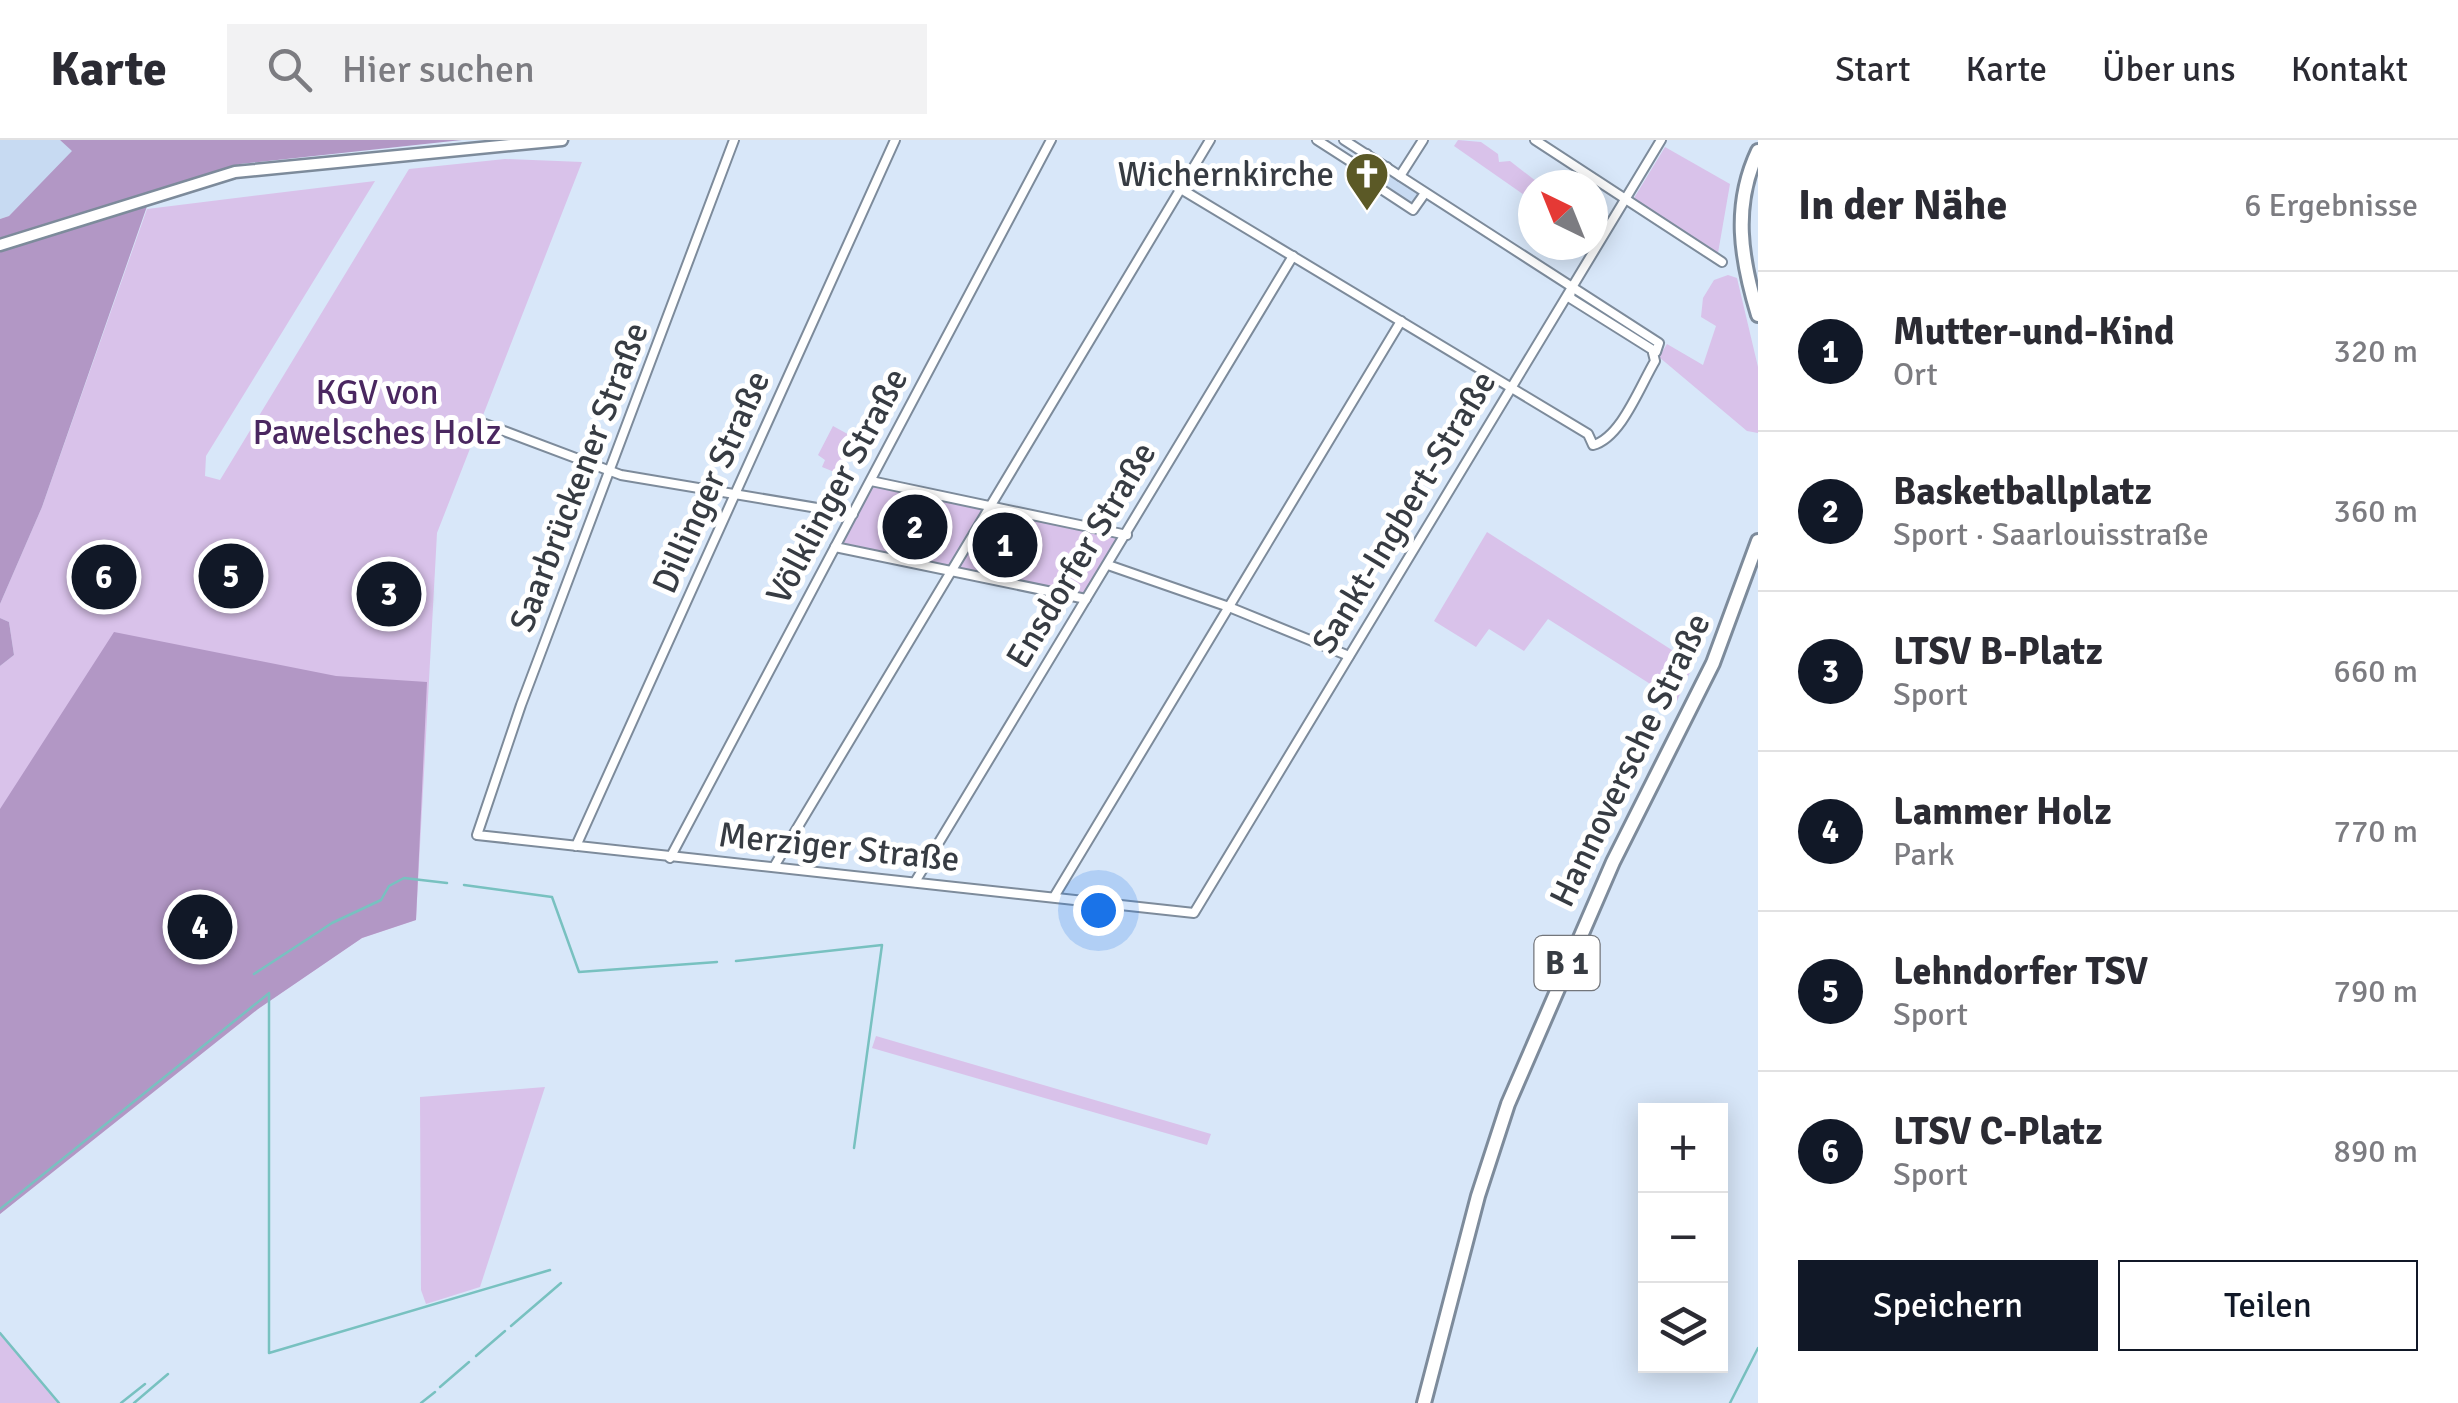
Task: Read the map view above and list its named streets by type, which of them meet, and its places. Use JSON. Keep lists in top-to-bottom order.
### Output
{
  "streets": {
    "main road": ["Hannoversche Straße", "B 1"],
    "street": [
      "Saarbrückener Straße",
      "Dillinger Straße",
      "Völklinger Straße",
      "Sankt-Ingbert-Straße",
      "Ensdorfer Straße",
      "Merziger Straße"
    ]
  },
  "crossings": [
    ["Saarbrückener Straße", "Merziger Straße"],
    ["Dillinger Straße", "Merziger Straße"],
    ["Völklinger Straße", "Merziger Straße"],
    ["Sankt-Ingbert-Straße", "Merziger Straße"],
    ["Ensdorfer Straße", "Merziger Straße"]
  ],
  "parks": ["KGV von Pawelsches Holz"],
  "places": {
    "church": ["Wichernkirche"]
  },
  "north": "top left",
  "page": {
    "header": "Karte",
    "search": "Hier suchen",
    "nav": [
      "Start",
      "Karte",
      "Über uns",
      "Kontakt"
    ],
    "heading": ["In der Nähe", "6 Ergebnisse"],
    "list": [
      {
        "mark": "1",
        "name": "Mutter-und-Kind",
        "note": "Ort",
        "value": "320 m"
      },
      {
        "mark": "2",
        "name": "Basketballplatz",
        "note": "Sport · Saarlouisstraße",
        "value": "360 m"
      },
      {
        "mark": "3",
        "name": "LTSV B-Platz",
        "note": "Sport",
        "value": "660 m"
      },
      {
        "mark": "4",
        "name": "Lammer Holz",
        "note": "Park",
        "value": "770 m"
      },
      {
        "mark": "5",
        "name": "Lehndorfer TSV",
        "note": "Sport",
        "value": "790 m"
      },
      {
        "mark": "6",
        "name": "LTSV C-Platz",
        "note": "Sport",
        "value": "890 m"
      }
    ],
    "pins": [
      "2",
      "1",
      "5",
      "6",
      "3",
      "4"
    ],
    "map_buttons": ["+", "−"],
    "buttons": ["Speichern", "Teilen"]
  }
}
